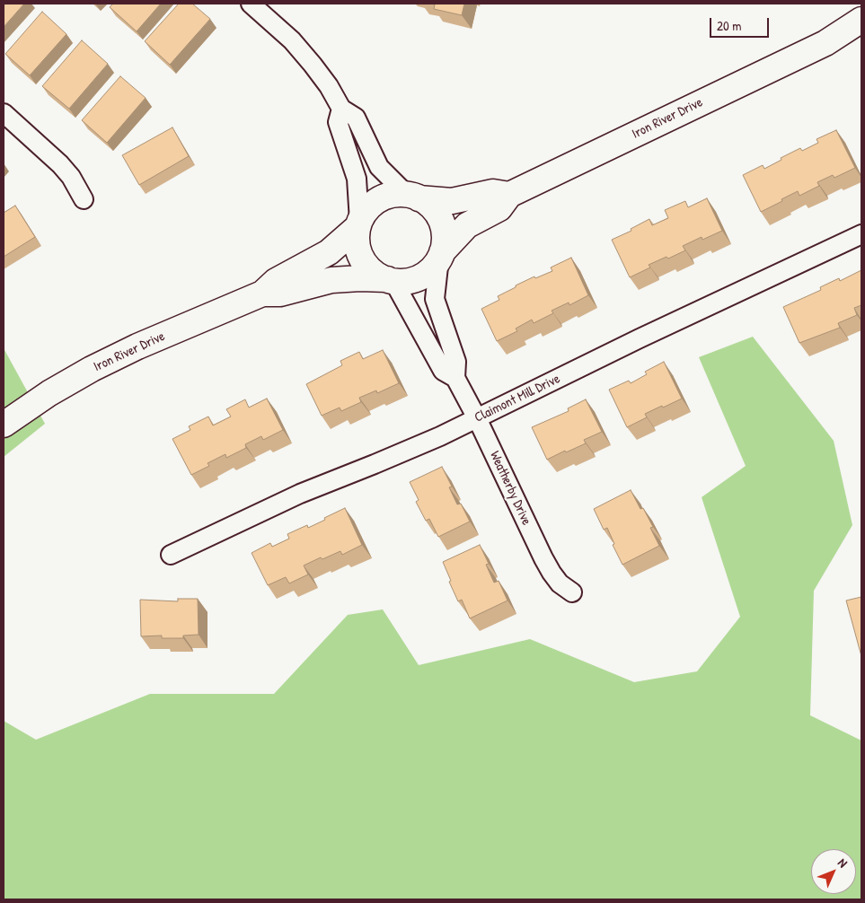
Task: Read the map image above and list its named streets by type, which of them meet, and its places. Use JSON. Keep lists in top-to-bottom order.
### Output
{
  "streets": {
    "street": ["Iron River Drive", "Claimont Mill Drive", "Weatherby Drive"]
  },
  "crossings": [
    ["Iron River Drive", "Weatherby Drive"],
    ["Claimont Mill Drive", "Weatherby Drive"]
  ],
  "scale_bar": "20 m",
  "north": "top right"
}
